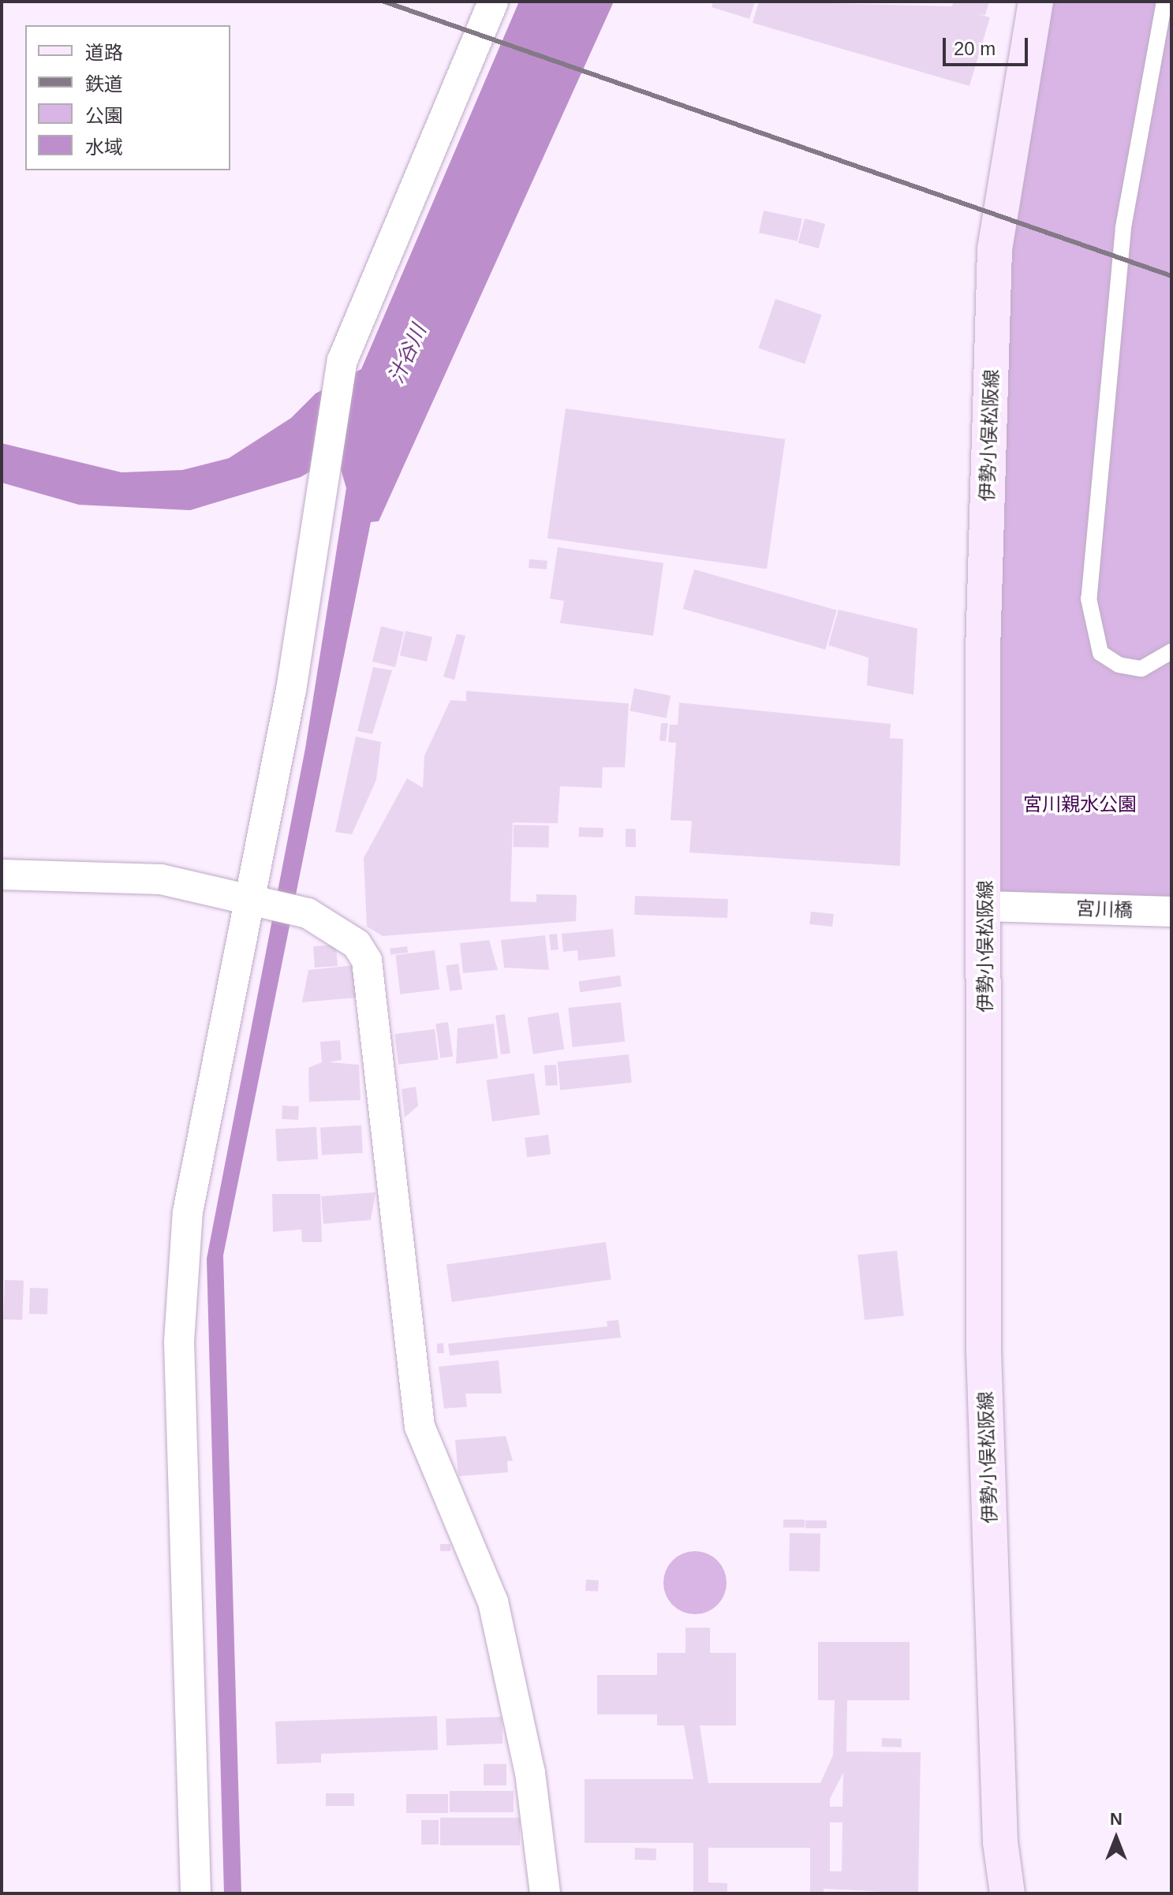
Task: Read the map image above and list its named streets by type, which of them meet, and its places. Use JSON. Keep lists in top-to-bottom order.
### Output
{
  "streets": {
    "main road": ["伊勢小俣松阪線"],
    "street": ["宮川橋"]
  },
  "crossings": [
    ["伊勢小俣松阪線", "宮川橋"]
  ],
  "water": ["汁谷川"],
  "parks": ["宮川親水公園"],
  "legend": [
    "道路",
    "鉄道",
    "公園",
    "水域"
  ],
  "scale_bar": "20 m",
  "north": "top"
}
